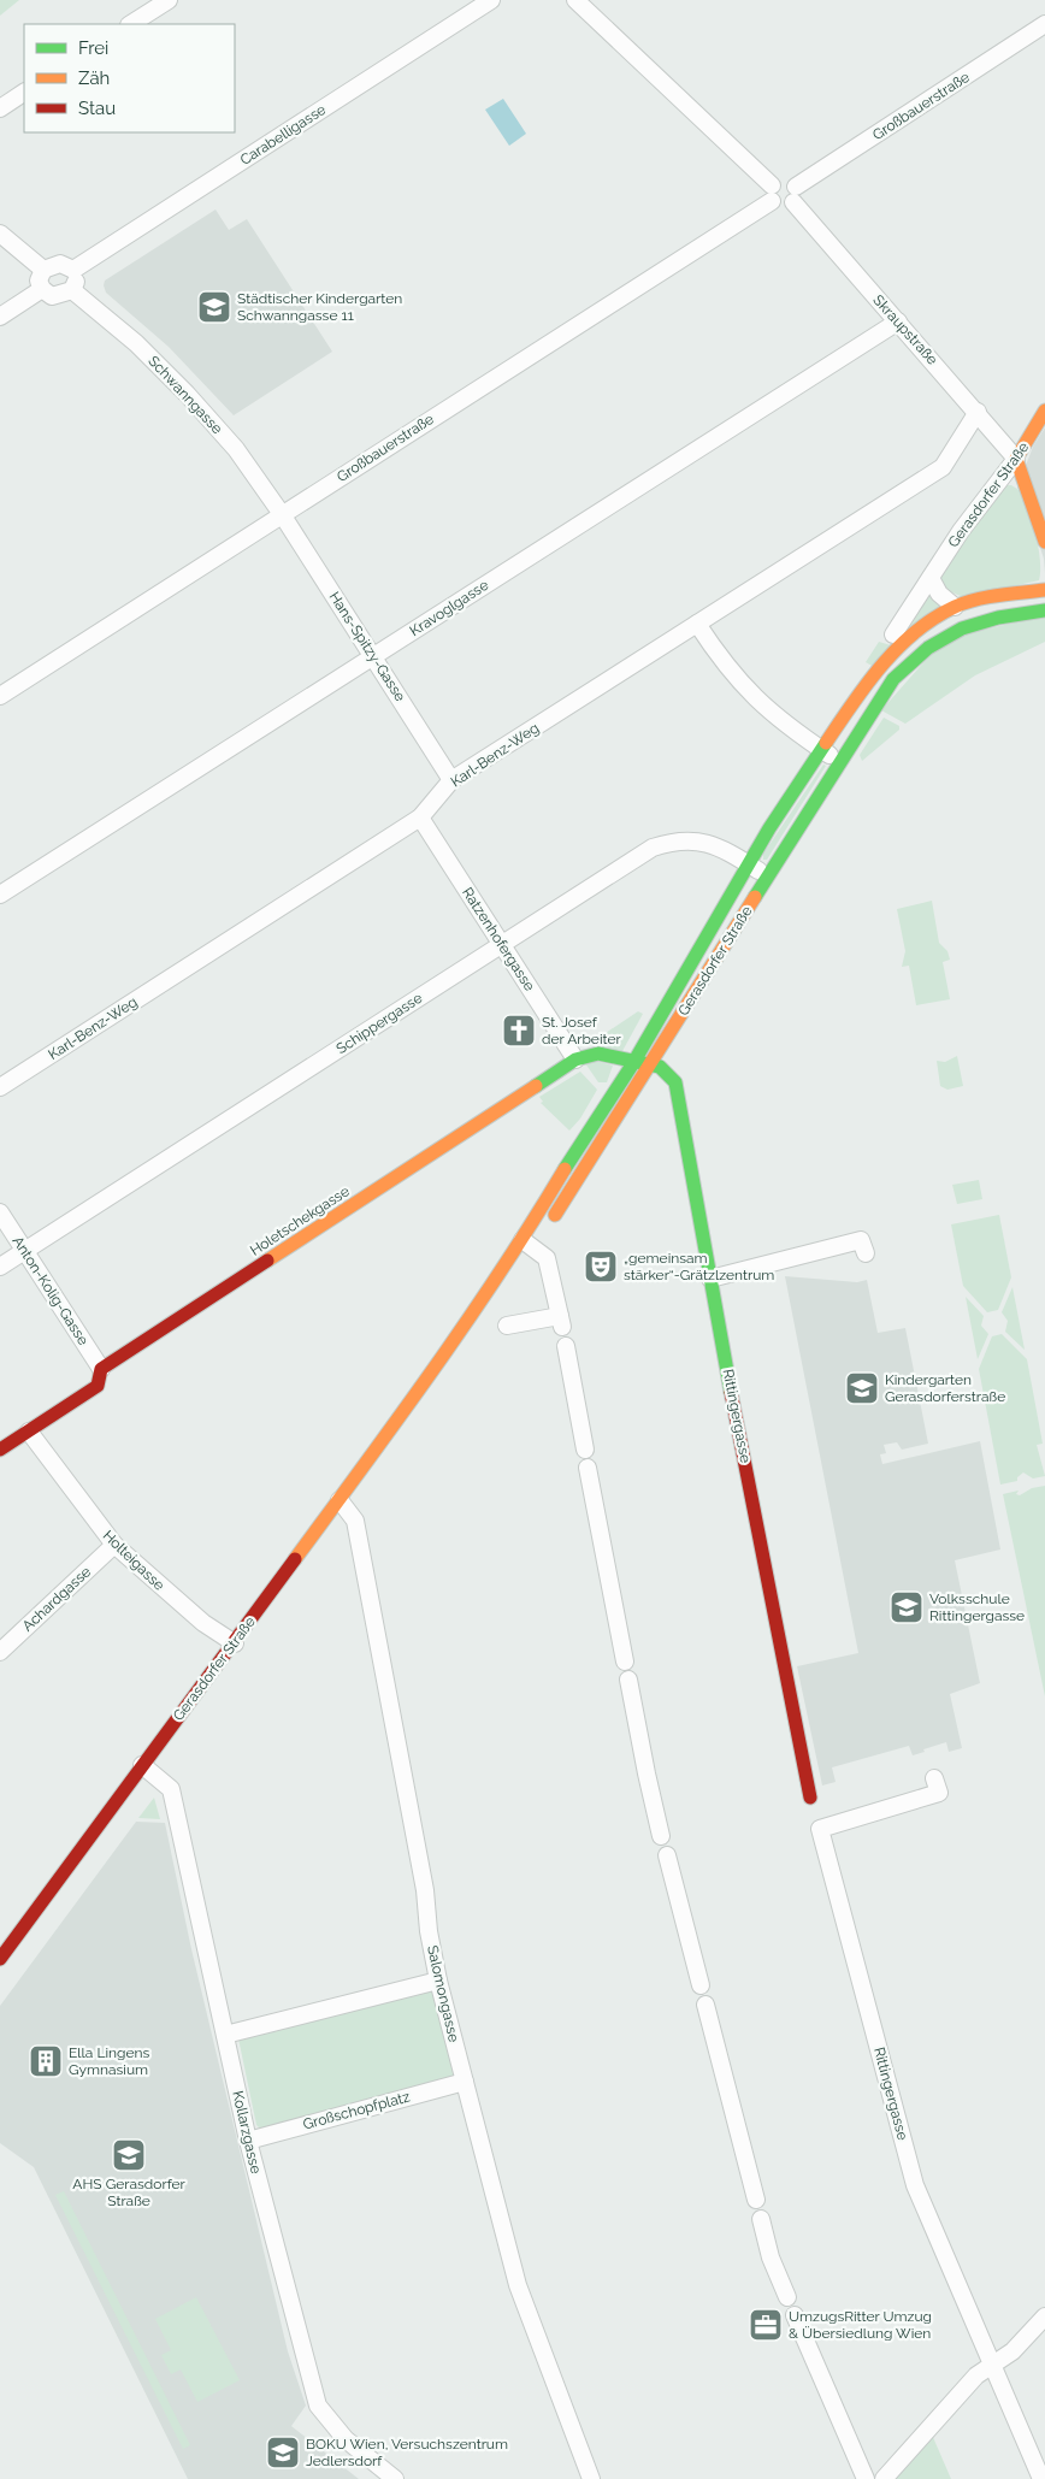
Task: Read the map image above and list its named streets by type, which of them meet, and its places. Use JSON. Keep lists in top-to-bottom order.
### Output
{
  "streets": {
    "main road": ["Gerasdorfer Straße", "Holetschekgasse", "Rittingergasse"],
    "street": [
      "Großbauerstraße",
      "Carabelligasse",
      "Skraupstraße",
      "Schwanngasse",
      "Kravoglgasse",
      "Hans-Spitzy-Gasse",
      "Karl-Benz-Weg",
      "Ratzenhofergasse",
      "Schippergasse",
      "Anton-Kolig-Gasse",
      "Holteigasse",
      "Achardgasse",
      "Salomongasse",
      "Großschopfplatz",
      "Kollarzgasse"
    ]
  },
  "crossings": [
    ["Großbauerstraße", "Skraupstraße"],
    ["Großbauerstraße", "Schwanngasse"],
    ["Großbauerstraße", "Hans-Spitzy-Gasse"],
    ["Carabelligasse", "Schwanngasse"],
    ["Skraupstraße", "Gerasdorfer Straße"],
    ["Skraupstraße", "Kravoglgasse"],
    ["Skraupstraße", "Karl-Benz-Weg"],
    ["Schwanngasse", "Hans-Spitzy-Gasse"],
    ["Gerasdorfer Straße", "Schippergasse"],
    ["Gerasdorfer Straße", "Holetschekgasse"],
    ["Gerasdorfer Straße", "Rittingergasse"],
    ["Gerasdorfer Straße", "Holteigasse"],
    ["Gerasdorfer Straße", "Salomongasse"],
    ["Gerasdorfer Straße", "Kollarzgasse"],
    ["Kravoglgasse", "Hans-Spitzy-Gasse"],
    ["Hans-Spitzy-Gasse", "Karl-Benz-Weg"],
    ["Karl-Benz-Weg", "Ratzenhofergasse"],
    ["Ratzenhofergasse", "Schippergasse"],
    ["Ratzenhofergasse", "Holetschekgasse"],
    ["Schippergasse", "Anton-Kolig-Gasse"],
    ["Holetschekgasse", "Anton-Kolig-Gasse"],
    ["Holetschekgasse", "Holteigasse"],
    ["Holteigasse", "Achardgasse"],
    ["Salomongasse", "Großschopfplatz"],
    ["Großschopfplatz", "Kollarzgasse"]
  ],
  "places": {
    "school or university": [
      "Städtischer Kindergarten Schwanngasse 11",
      "Kindergarten Gerasdorferstraße",
      "Volksschule Rittingergasse",
      "AHS Gerasdorfer Straße",
      "BOKU Wien, Versuchszentrum Jedlersdorf"
    ],
    "church": ["St. Josef der Arbeiter"],
    "theatre": ["„gemeinsam stärker“-Grätzlzentrum"],
    "building": ["Ella Lingens Gymnasium"],
    "office": ["UmzugsRitter Umzug & Übersiedlung Wien"]
  },
  "legend": ["Frei", "Zäh", "Stau"]
}
